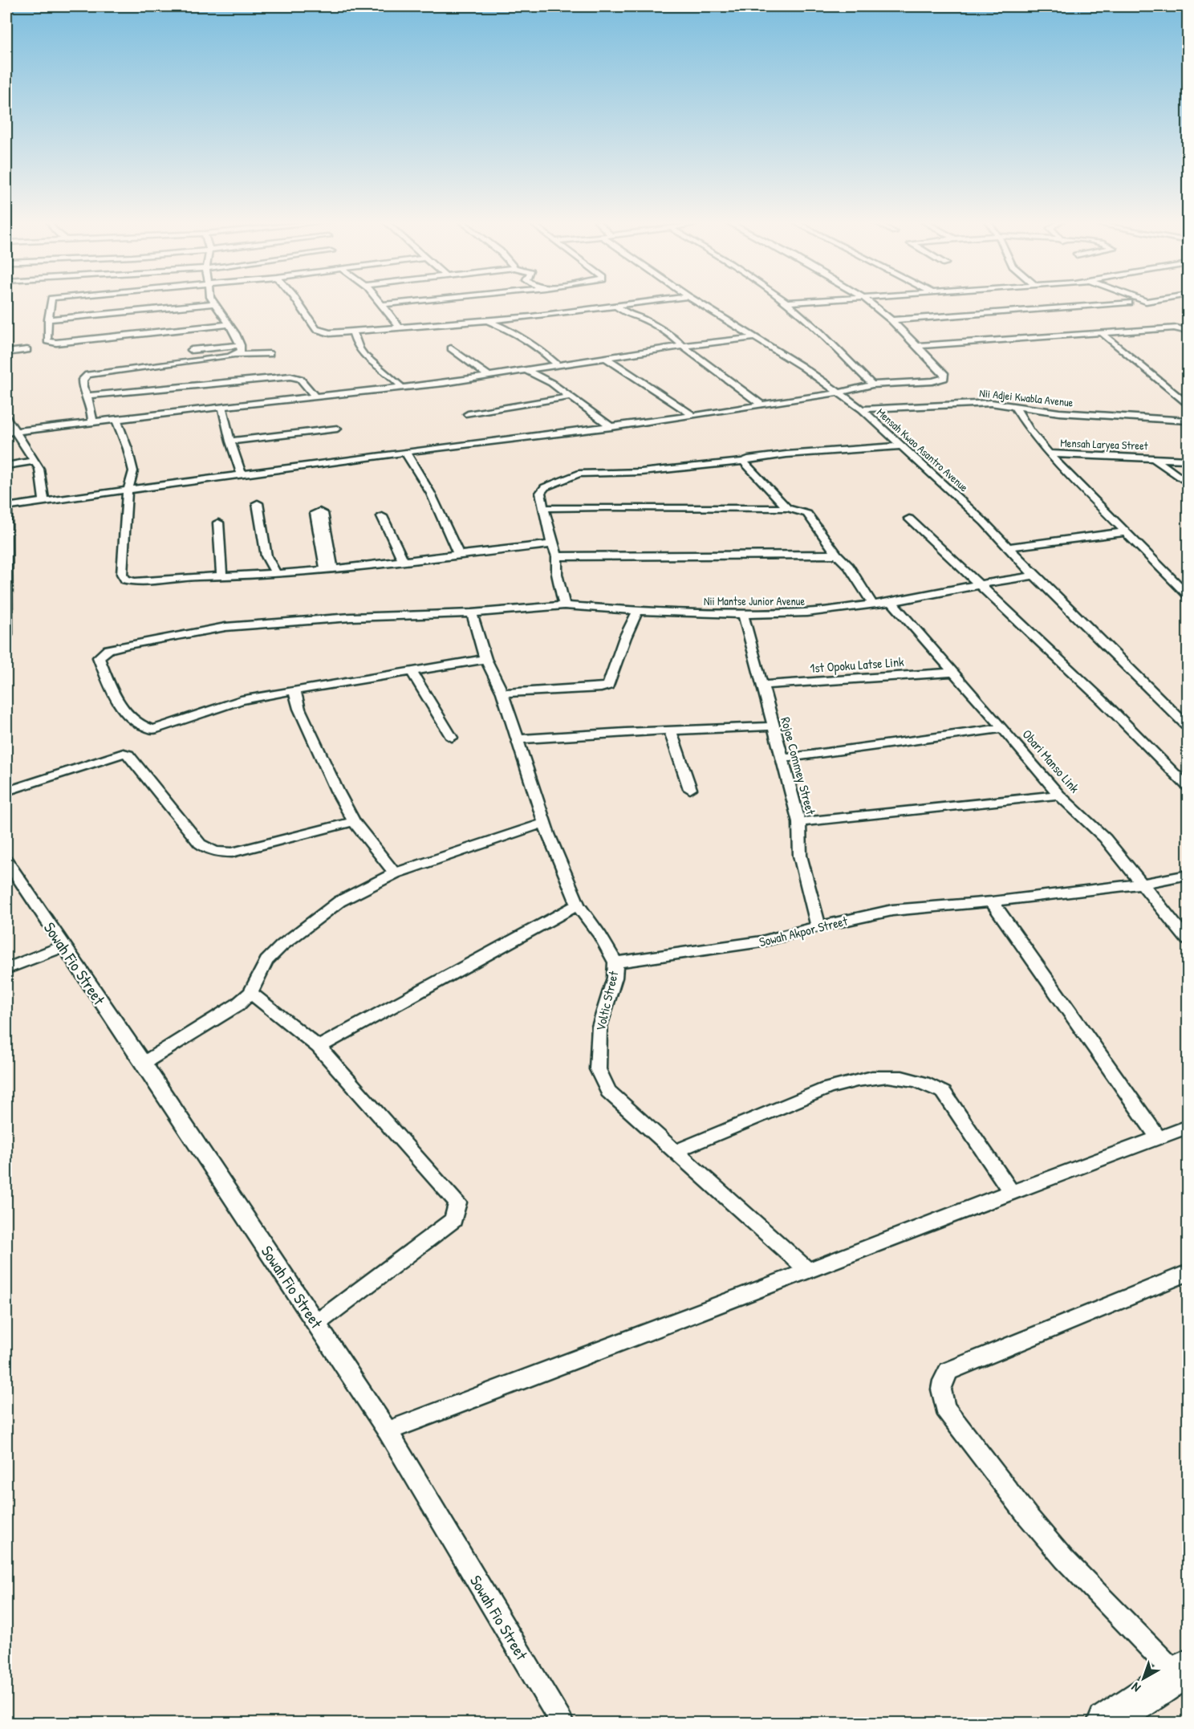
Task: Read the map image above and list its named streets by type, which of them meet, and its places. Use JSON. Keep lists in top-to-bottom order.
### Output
{
  "streets": {
    "street": [
      "Nii Adjei Kwabla Avenue",
      "Mensah Laryea Street",
      "Mensah Kwao Asantro Avenue",
      "Nii Mantse Junior Avenue",
      "1st Opoku Latse Link",
      "Obari Manso Link",
      "Rojoe Commey Street",
      "Sowah Akpor Street",
      "Sowah Fio Street",
      "Voltic Street"
    ]
  },
  "crossings": [
    ["Nii Adjei Kwabla Avenue", "Mensah Laryea Street"],
    ["Nii Adjei Kwabla Avenue", "Mensah Kwao Asantro Avenue"],
    ["Mensah Kwao Asantro Avenue", "Nii Mantse Junior Avenue"],
    ["Nii Mantse Junior Avenue", "Obari Manso Link"],
    ["Nii Mantse Junior Avenue", "Rojoe Commey Street"],
    ["Nii Mantse Junior Avenue", "Voltic Street"],
    ["1st Opoku Latse Link", "Obari Manso Link"],
    ["1st Opoku Latse Link", "Rojoe Commey Street"],
    ["Obari Manso Link", "Sowah Akpor Street"],
    ["Rojoe Commey Street", "Sowah Akpor Street"],
    ["Sowah Akpor Street", "Voltic Street"]
  ],
  "north": "bottom left"
}
